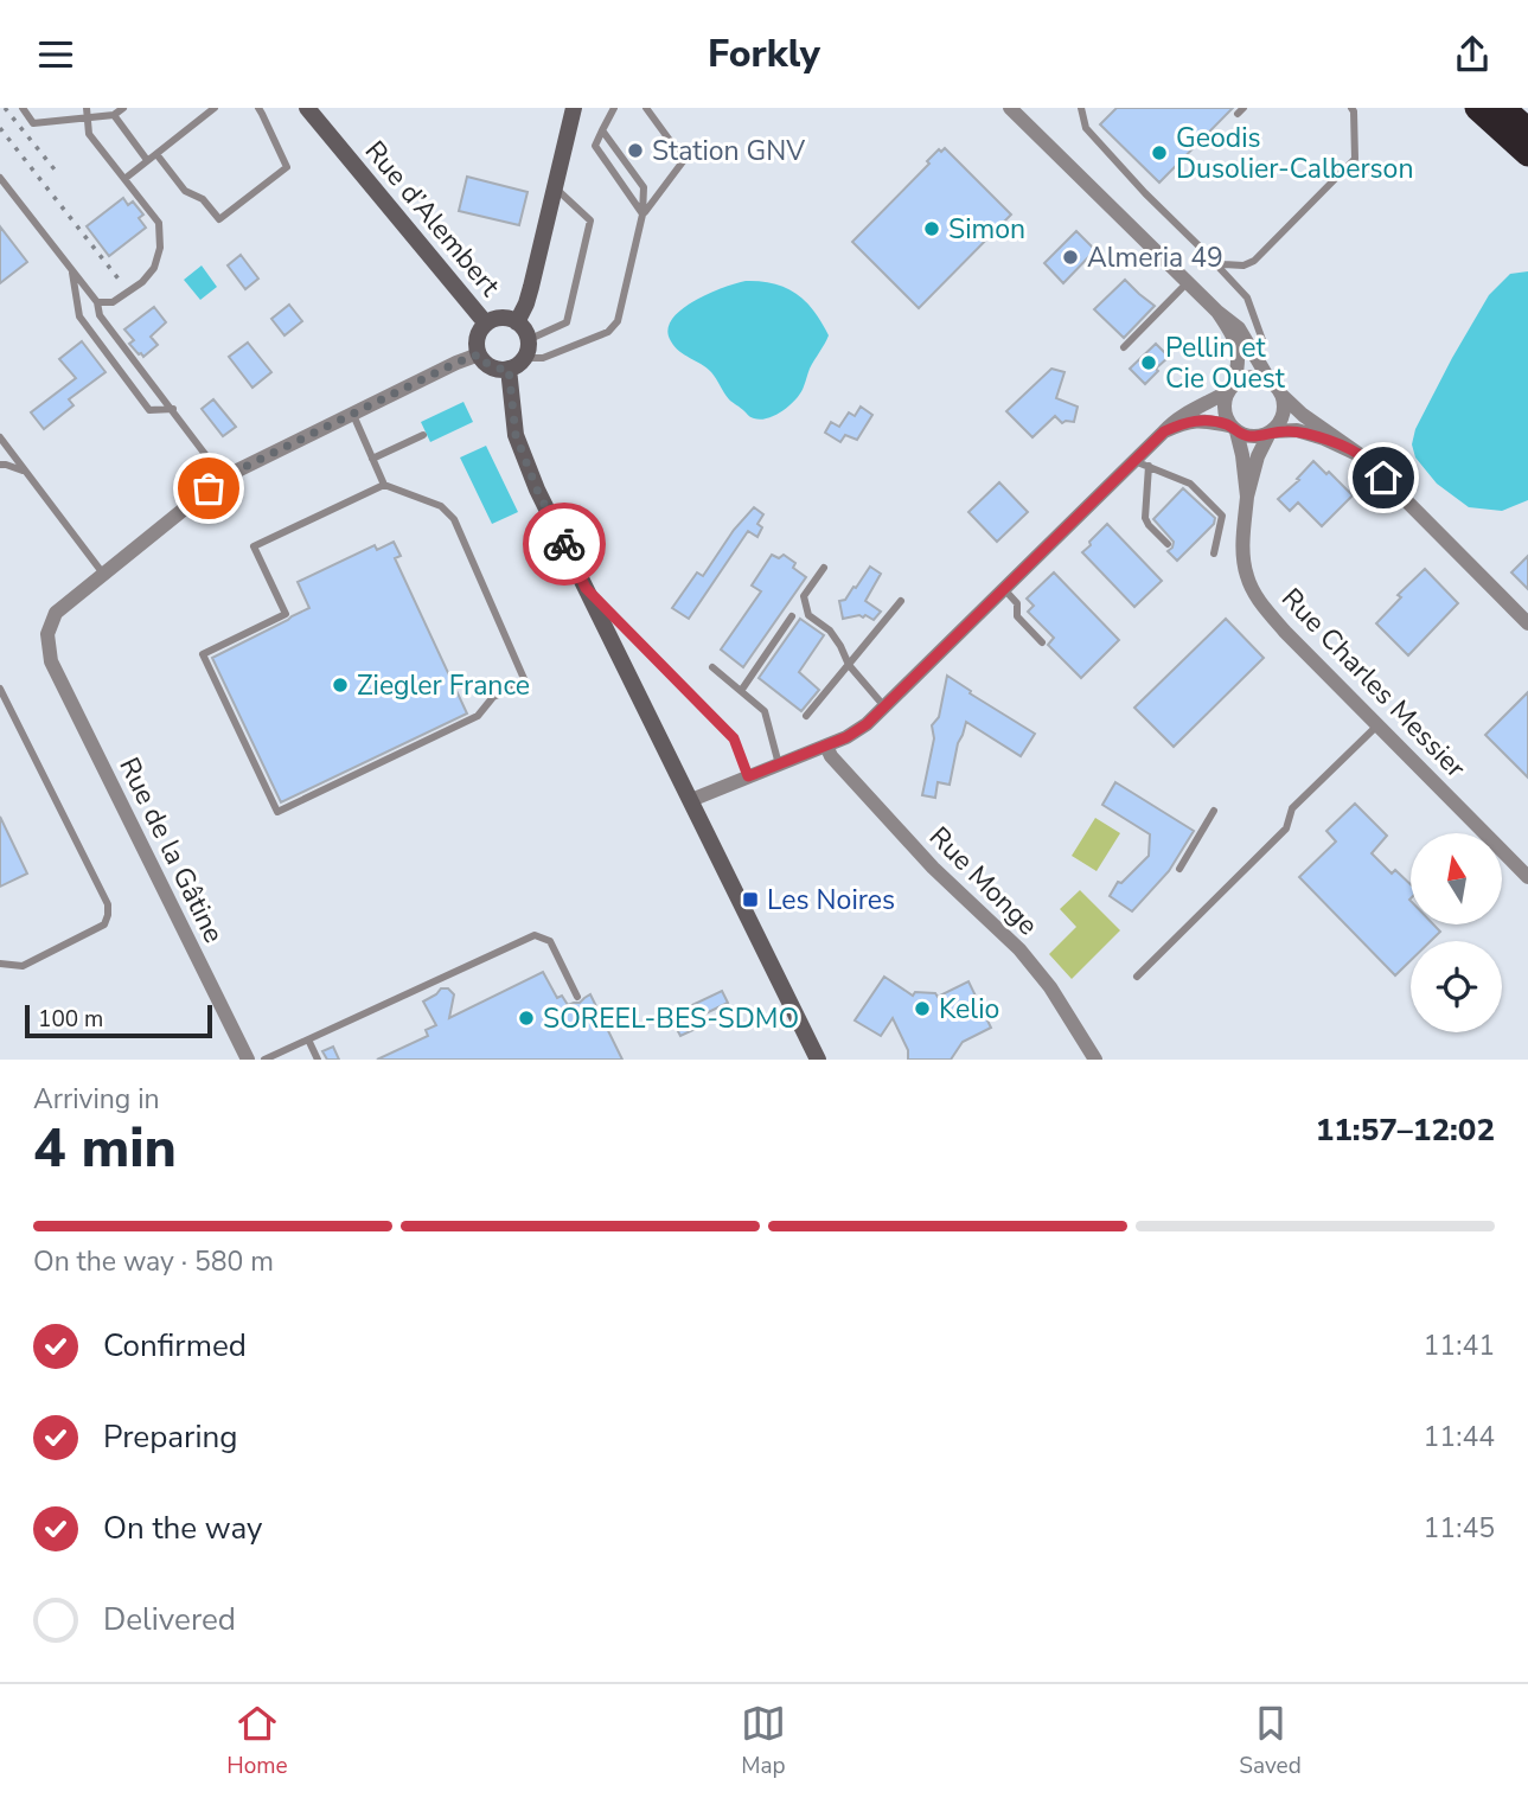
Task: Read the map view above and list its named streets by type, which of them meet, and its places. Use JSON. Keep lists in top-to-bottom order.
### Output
{
  "streets": {
    "street": [
      "Rue d’Alembert",
      "Rue Charles Messier",
      "Rue de la Gâtine",
      "Rue Monge"
    ]
  },
  "places": {
    "other": [
      "Station GNV",
      "Geodis Dusolier-Calberson",
      "Simon",
      "Almeria 49",
      "Pellin et Cie Ouest",
      "Ziegler France",
      "Kelio",
      "SOREEL-BES-SDMO"
    ],
    "transit": ["Les Noires"]
  },
  "scale_bar": "100 m",
  "north": "top",
  "page": {
    "header": "Forkly",
    "scale": "100 m",
    "heading": ["4 min", "Arriving in", "11:57–12:02"],
    "bar": "On the way · 580 m",
    "list": [
      ["Confirmed", "11:41"],
      ["Preparing", "11:44"],
      ["On the way", "11:45"],
      "Delivered"
    ],
    "tabs": ["Home", "Map", "Saved"]
  }
}
